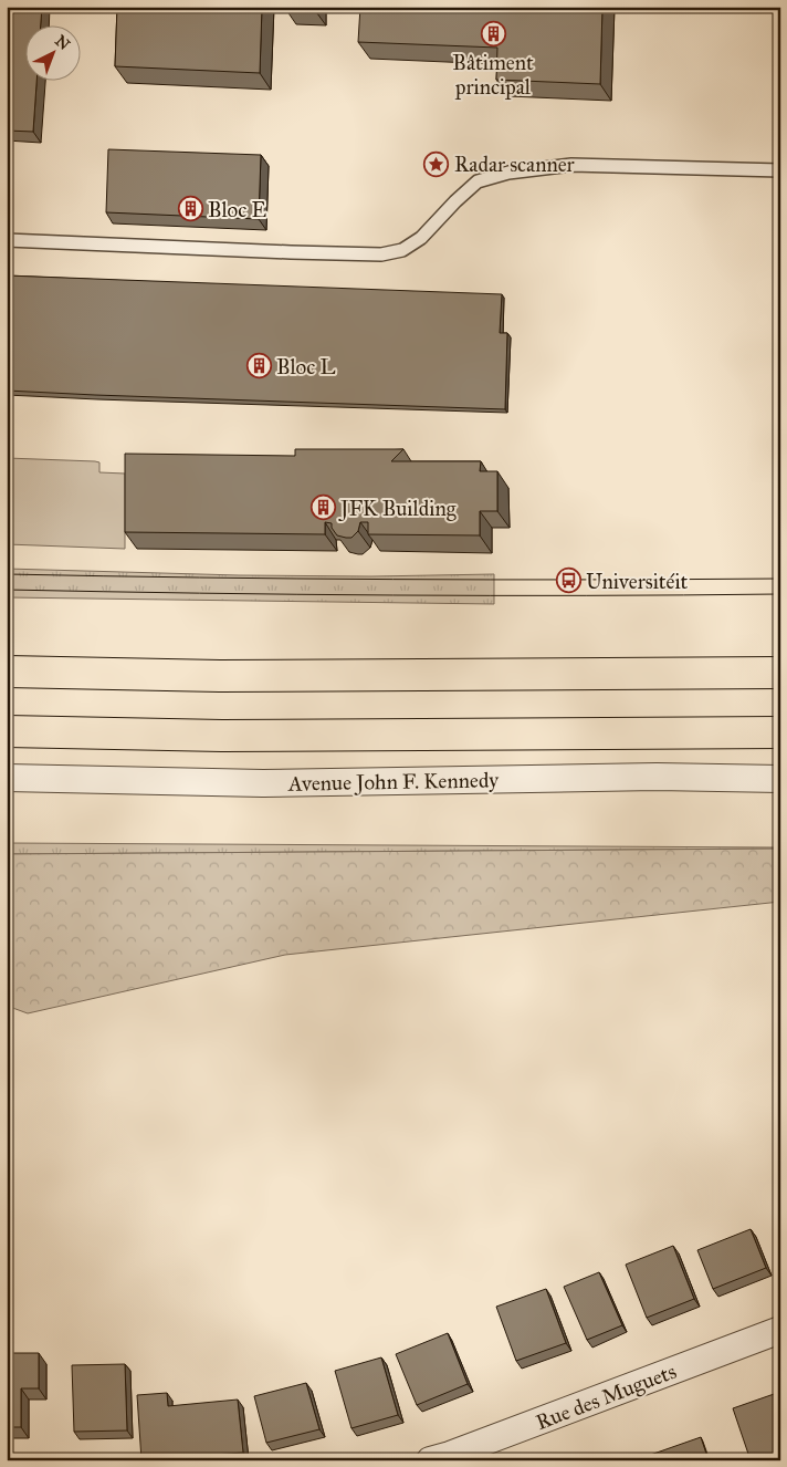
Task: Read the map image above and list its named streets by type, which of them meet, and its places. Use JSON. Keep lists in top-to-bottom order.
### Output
{
  "streets": {
    "street": ["Avenue John F. Kennedy", "Rue des Muguets"]
  },
  "places": {
    "building": [
      "Bâtiment principal",
      "Bloc E",
      "Bloc L",
      "JFK Building"
    ],
    "place": ["Radar scanner"],
    "bus stop": ["Universitéit"]
  },
  "north": "top right"
}
